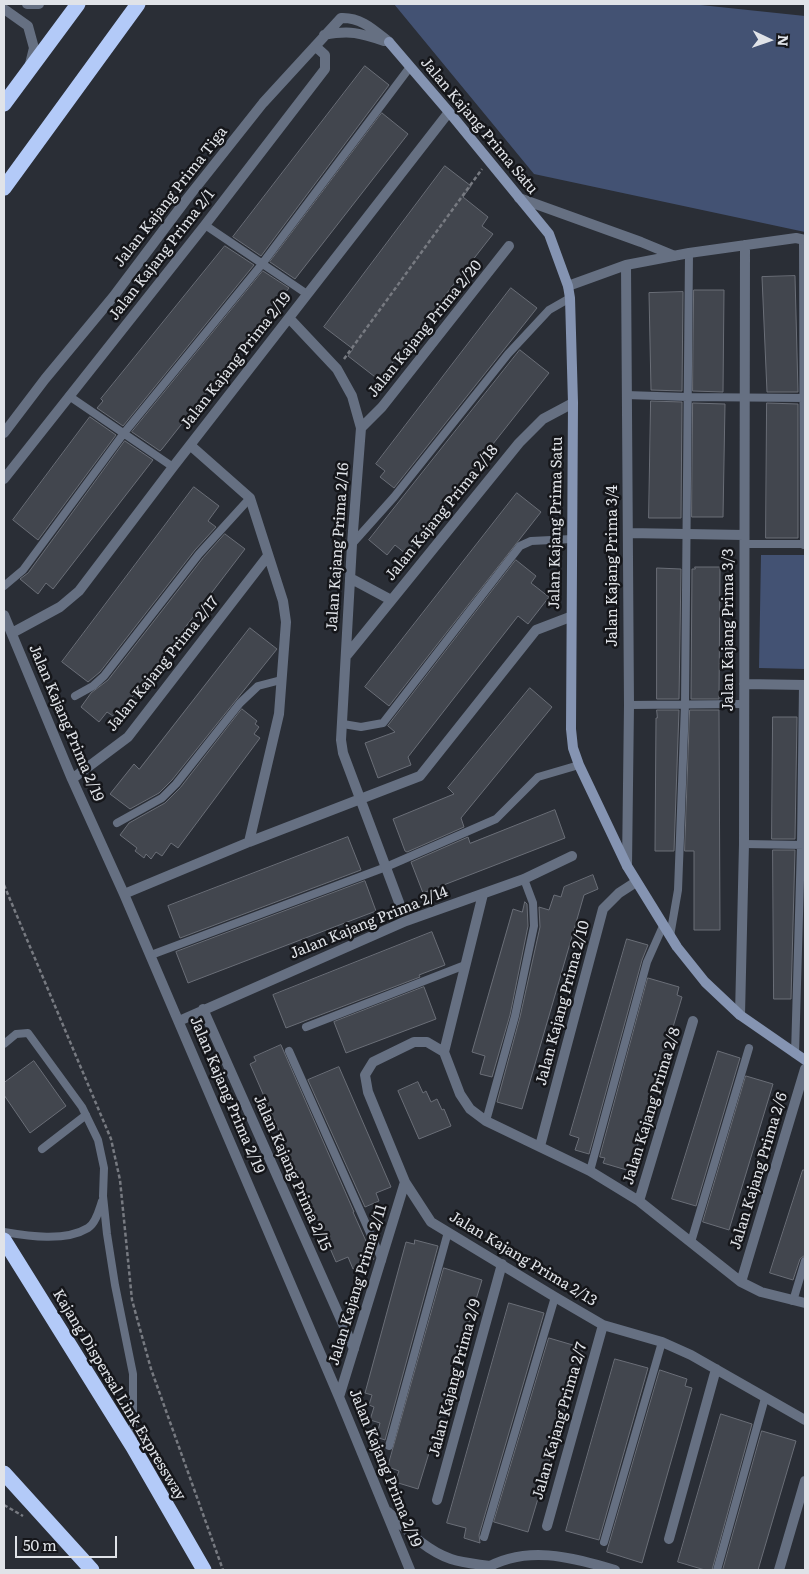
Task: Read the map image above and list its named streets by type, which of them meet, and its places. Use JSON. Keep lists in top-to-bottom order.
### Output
{
  "streets": {
    "highway": ["Kajang Dispersal Link Expressway"],
    "street": [
      "Jalan Kajang Prima Satu",
      "Jalan Kajang Prima Tiga",
      "Jalan Kajang Prima 2/1",
      "Jalan Kajang Prima 2/20",
      "Jalan Kajang Prima 2/19",
      "Jalan Kajang Prima 2/18",
      "Jalan Kajang Prima 2/16",
      "Jalan Kajang Prima 3/4",
      "Jalan Kajang Prima 3/3",
      "Jalan Kajang Prima 2/17",
      "Jalan Kajang Prima 2/14",
      "Jalan Kajang Prima 2/10",
      "Jalan Kajang Prima 2/8",
      "Jalan Kajang Prima 2/6",
      "Jalan Kajang Prima 2/15",
      "Jalan Kajang Prima 2/13",
      "Jalan Kajang Prima 2/11",
      "Jalan Kajang Prima 2/9",
      "Jalan Kajang Prima 2/7"
    ]
  },
  "crossings": [
    ["Jalan Kajang Prima Satu", "Jalan Kajang Prima Tiga"],
    ["Jalan Kajang Prima Satu", "Jalan Kajang Prima 2/19"],
    ["Jalan Kajang Prima Satu", "Jalan Kajang Prima 2/18"],
    ["Jalan Kajang Prima Satu", "Jalan Kajang Prima 3/4"],
    ["Jalan Kajang Prima Satu", "Jalan Kajang Prima 3/3"],
    ["Jalan Kajang Prima Satu", "Jalan Kajang Prima 2/10"],
    ["Jalan Kajang Prima Tiga", "Jalan Kajang Prima 2/1"],
    ["Jalan Kajang Prima 2/20", "Jalan Kajang Prima 2/16"],
    ["Jalan Kajang Prima 2/19", "Jalan Kajang Prima 2/16"],
    ["Jalan Kajang Prima 2/19", "Jalan Kajang Prima 2/17"],
    ["Jalan Kajang Prima 2/19", "Jalan Kajang Prima 2/14"],
    ["Jalan Kajang Prima 2/19", "Jalan Kajang Prima 2/11"],
    ["Jalan Kajang Prima 2/18", "Jalan Kajang Prima 2/16"],
    ["Jalan Kajang Prima 2/16", "Jalan Kajang Prima 2/14"],
    ["Jalan Kajang Prima 2/14", "Jalan Kajang Prima 2/15"],
    ["Jalan Kajang Prima 2/15", "Jalan Kajang Prima 2/11"],
    ["Jalan Kajang Prima 2/13", "Jalan Kajang Prima 2/11"],
    ["Jalan Kajang Prima 2/13", "Jalan Kajang Prima 2/9"],
    ["Jalan Kajang Prima 2/13", "Jalan Kajang Prima 2/7"]
  ],
  "scale_bar": "50 m",
  "north": "right"
}
